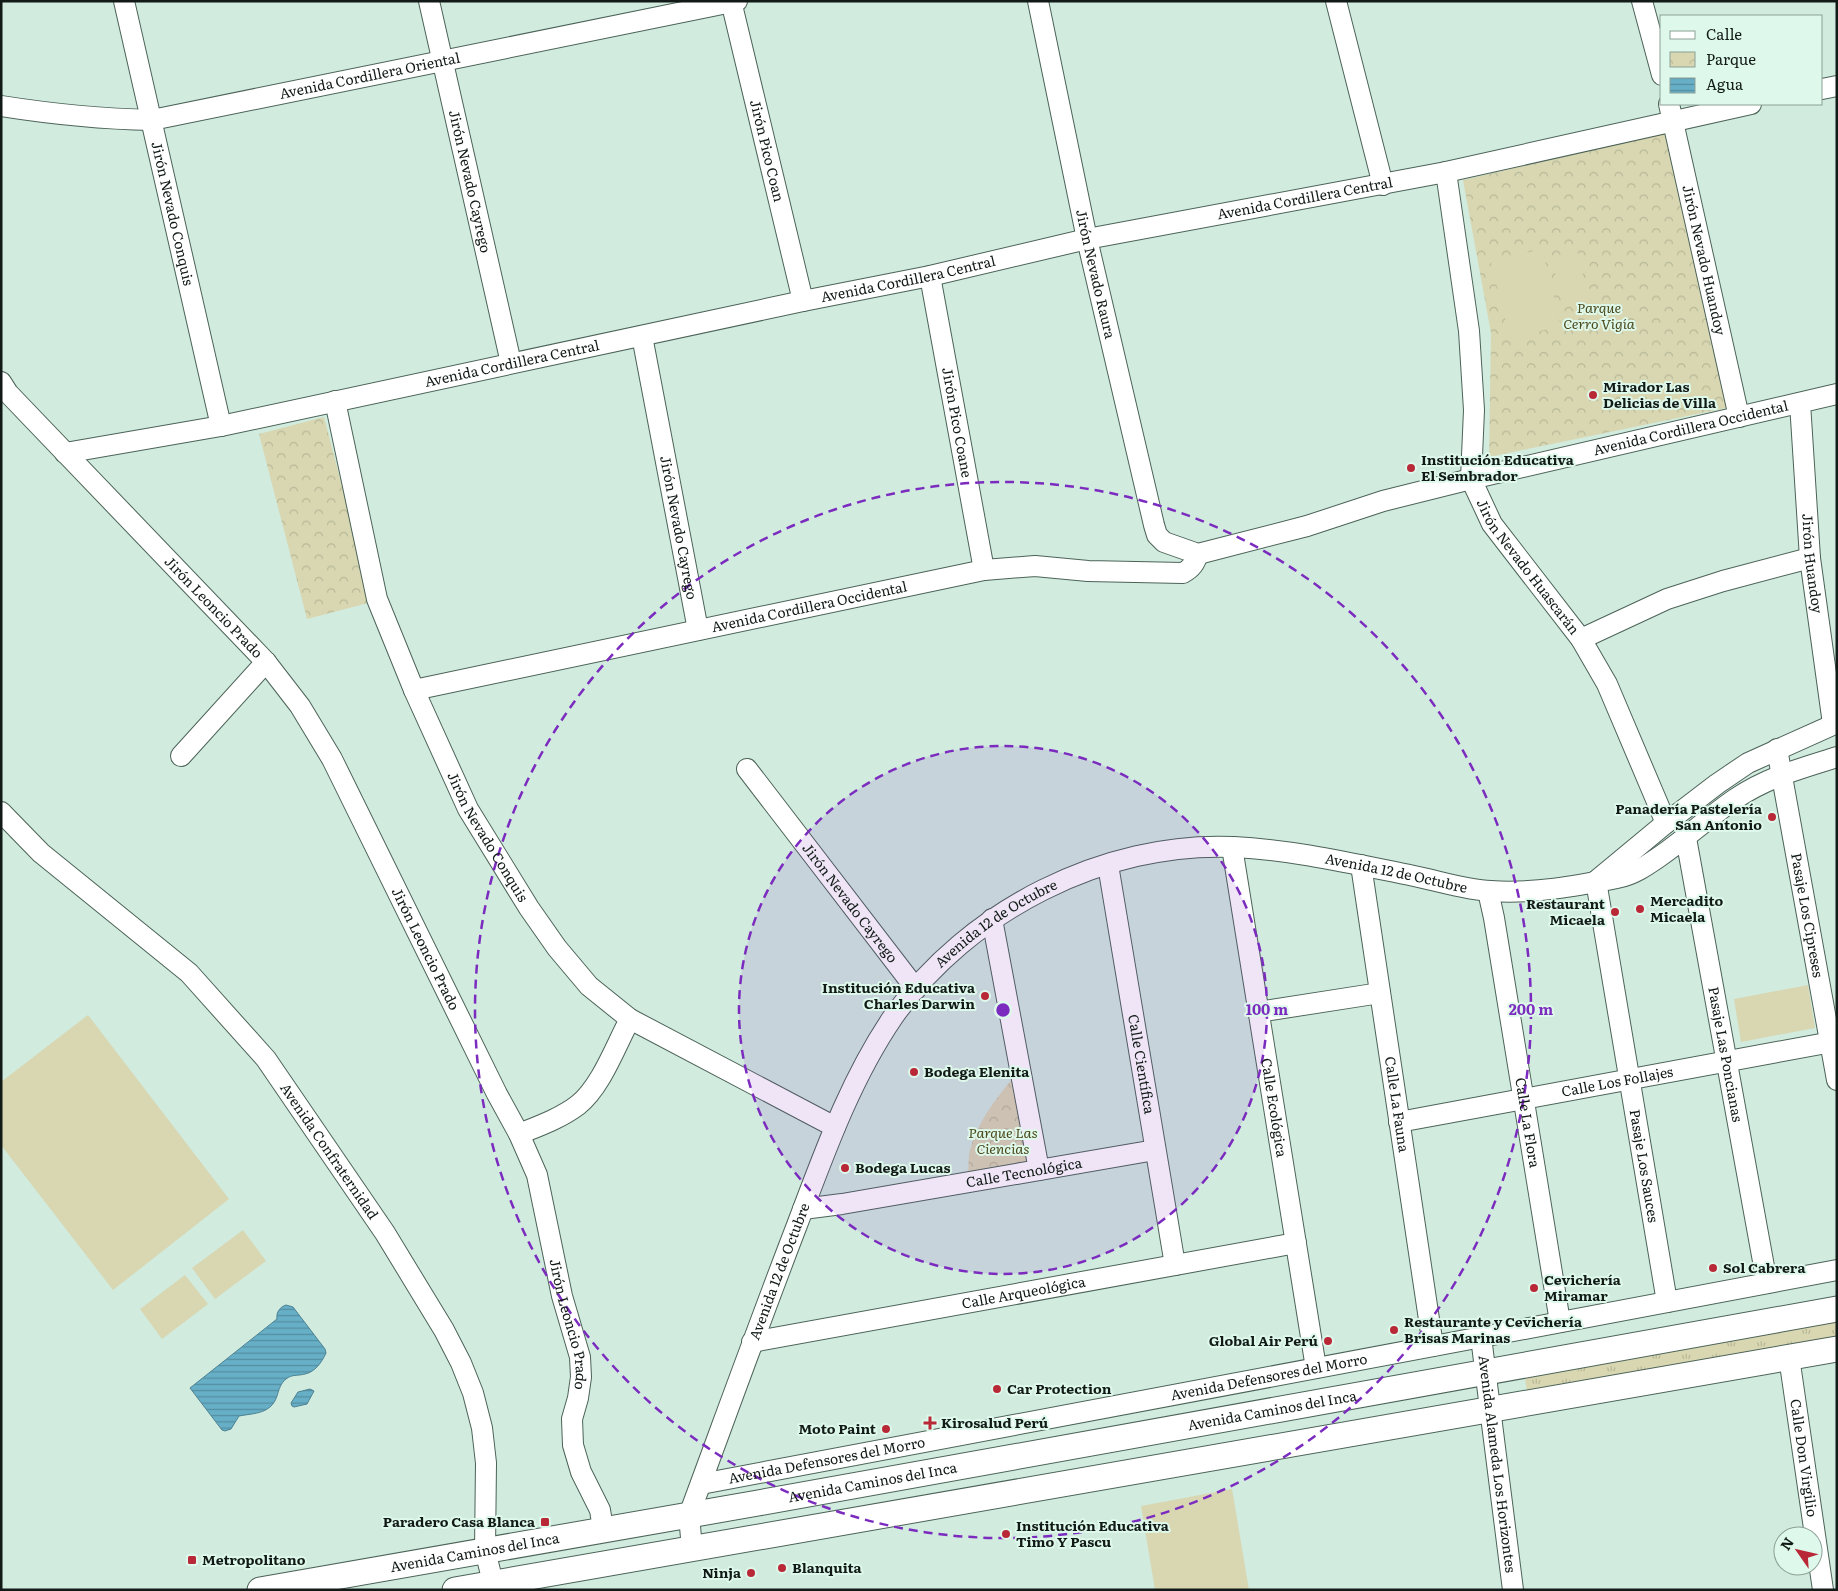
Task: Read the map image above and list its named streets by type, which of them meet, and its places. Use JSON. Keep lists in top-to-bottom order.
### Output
{
  "streets": {
    "main road": ["Avenida Caminos del Inca"],
    "street": [
      "Avenida Cordillera Oriental",
      "Jirón Pico Coan",
      "Jirón Nevado Cayrego",
      "Avenida Cordillera Central",
      "Jirón Nevado Conquis",
      "Jirón Nevado Huandoy",
      "Jirón Nevado Raura",
      "Jirón Pico Coane",
      "Avenida Cordillera Occidental",
      "Jirón Huandoy",
      "Jirón Nevado Huascarán",
      "Jirón Leoncio Prado",
      "Avenida 12 de Octubre",
      "Pasaje Los Cipreses",
      "Pasaje Las Poncianas",
      "Calle Científica",
      "Calle Los Follajes",
      "Calle La Fauna",
      "Calle Ecológica",
      "Calle La Flora",
      "Avenida Confraternidad",
      "Pasaje Los Sauces",
      "Calle Tecnológica",
      "Calle Arqueológica",
      "Avenida Defensores del Morro",
      "Calle Don Virgilio",
      "Avenida Alameda Los Horizontes"
    ]
  },
  "crossings": [
    ["Avenida Cordillera Oriental", "Jirón Pico Coan"],
    ["Avenida Cordillera Oriental", "Jirón Nevado Cayrego"],
    ["Avenida Cordillera Oriental", "Jirón Nevado Conquis"],
    ["Jirón Pico Coan", "Avenida Cordillera Central"],
    ["Jirón Nevado Cayrego", "Avenida Cordillera Central"],
    ["Jirón Nevado Cayrego", "Avenida Cordillera Occidental"],
    ["Jirón Nevado Cayrego", "Avenida 12 de Octubre"],
    ["Avenida Cordillera Central", "Jirón Nevado Conquis"],
    ["Avenida Cordillera Central", "Jirón Nevado Huandoy"],
    ["Avenida Cordillera Central", "Jirón Nevado Raura"],
    ["Avenida Cordillera Central", "Jirón Pico Coane"],
    ["Avenida Cordillera Central", "Jirón Nevado Huascarán"],
    ["Avenida Cordillera Central", "Jirón Leoncio Prado"],
    ["Jirón Nevado Conquis", "Avenida Cordillera Occidental"],
    ["Jirón Nevado Conquis", "Avenida 12 de Octubre"],
    ["Jirón Nevado Huandoy", "Avenida Cordillera Occidental"],
    ["Jirón Nevado Raura", "Avenida Cordillera Occidental"],
    ["Jirón Pico Coane", "Avenida Cordillera Occidental"],
    ["Avenida Cordillera Occidental", "Jirón Huandoy"],
    ["Avenida Cordillera Occidental", "Jirón Nevado Huascarán"],
    ["Jirón Huandoy", "Avenida 12 de Octubre"],
    ["Jirón Nevado Huascarán", "Avenida 12 de Octubre"],
    ["Jirón Leoncio Prado", "Avenida Caminos del Inca"],
    ["Avenida 12 de Octubre", "Pasaje Los Cipreses"],
    ["Avenida 12 de Octubre", "Pasaje Las Poncianas"],
    ["Avenida 12 de Octubre", "Calle Científica"],
    ["Avenida 12 de Octubre", "Calle La Fauna"],
    ["Avenida 12 de Octubre", "Calle Ecológica"],
    ["Avenida 12 de Octubre", "Calle La Flora"],
    ["Avenida 12 de Octubre", "Pasaje Los Sauces"],
    ["Avenida 12 de Octubre", "Calle Tecnológica"],
    ["Avenida 12 de Octubre", "Calle Arqueológica"],
    ["Avenida 12 de Octubre", "Avenida Defensores del Morro"],
    ["Avenida 12 de Octubre", "Avenida Caminos del Inca"],
    ["Pasaje Los Cipreses", "Calle Los Follajes"],
    ["Pasaje Las Poncianas", "Calle Los Follajes"],
    ["Pasaje Las Poncianas", "Avenida Defensores del Morro"],
    ["Calle Científica", "Calle Tecnológica"],
    ["Calle Científica", "Calle Arqueológica"],
    ["Calle Los Follajes", "Calle La Fauna"],
    ["Calle Los Follajes", "Calle La Flora"],
    ["Calle Los Follajes", "Pasaje Los Sauces"],
    ["Calle La Fauna", "Avenida Defensores del Morro"],
    ["Calle Ecológica", "Calle Arqueológica"],
    ["Calle Ecológica", "Avenida Defensores del Morro"],
    ["Calle La Flora", "Avenida Defensores del Morro"],
    ["Avenida Confraternidad", "Avenida Caminos del Inca"],
    ["Pasaje Los Sauces", "Avenida Defensores del Morro"],
    ["Avenida Defensores del Morro", "Avenida Alameda Los Horizontes"],
    ["Avenida Caminos del Inca", "Avenida Alameda Los Horizontes"]
  ],
  "parks": ["Parque Cerro Vigía", "Parque Las Ciencias"],
  "places": {
    "other": [
      "Mirador Las Delicias de Villa",
      "Institución Educativa El Sembrador",
      "Panadería Pastelería San Antonio",
      "Mercadito Micaela",
      "Restaurant Micaela",
      "Institución Educativa Charles Darwin",
      "Bodega Elenita",
      "Bodega Lucas",
      "Sol Cabrera",
      "Cevichería Miramar",
      "Restaurante y Cevichería Brisas Marinas",
      "Global Air Perú",
      "Car Protection",
      "Moto Paint",
      "Institución Educativa Timo Y Pascu",
      "Blanquita",
      "Ninja"
    ],
    "health": ["Kirosalud Perú"],
    "transit": ["Paradero Casa Blanca", "Metropolitano"]
  },
  "legend": ["Calle", "Parque", "Agua"],
  "north": "top left",
  "rings": ["100 m", "200 m"]
}
